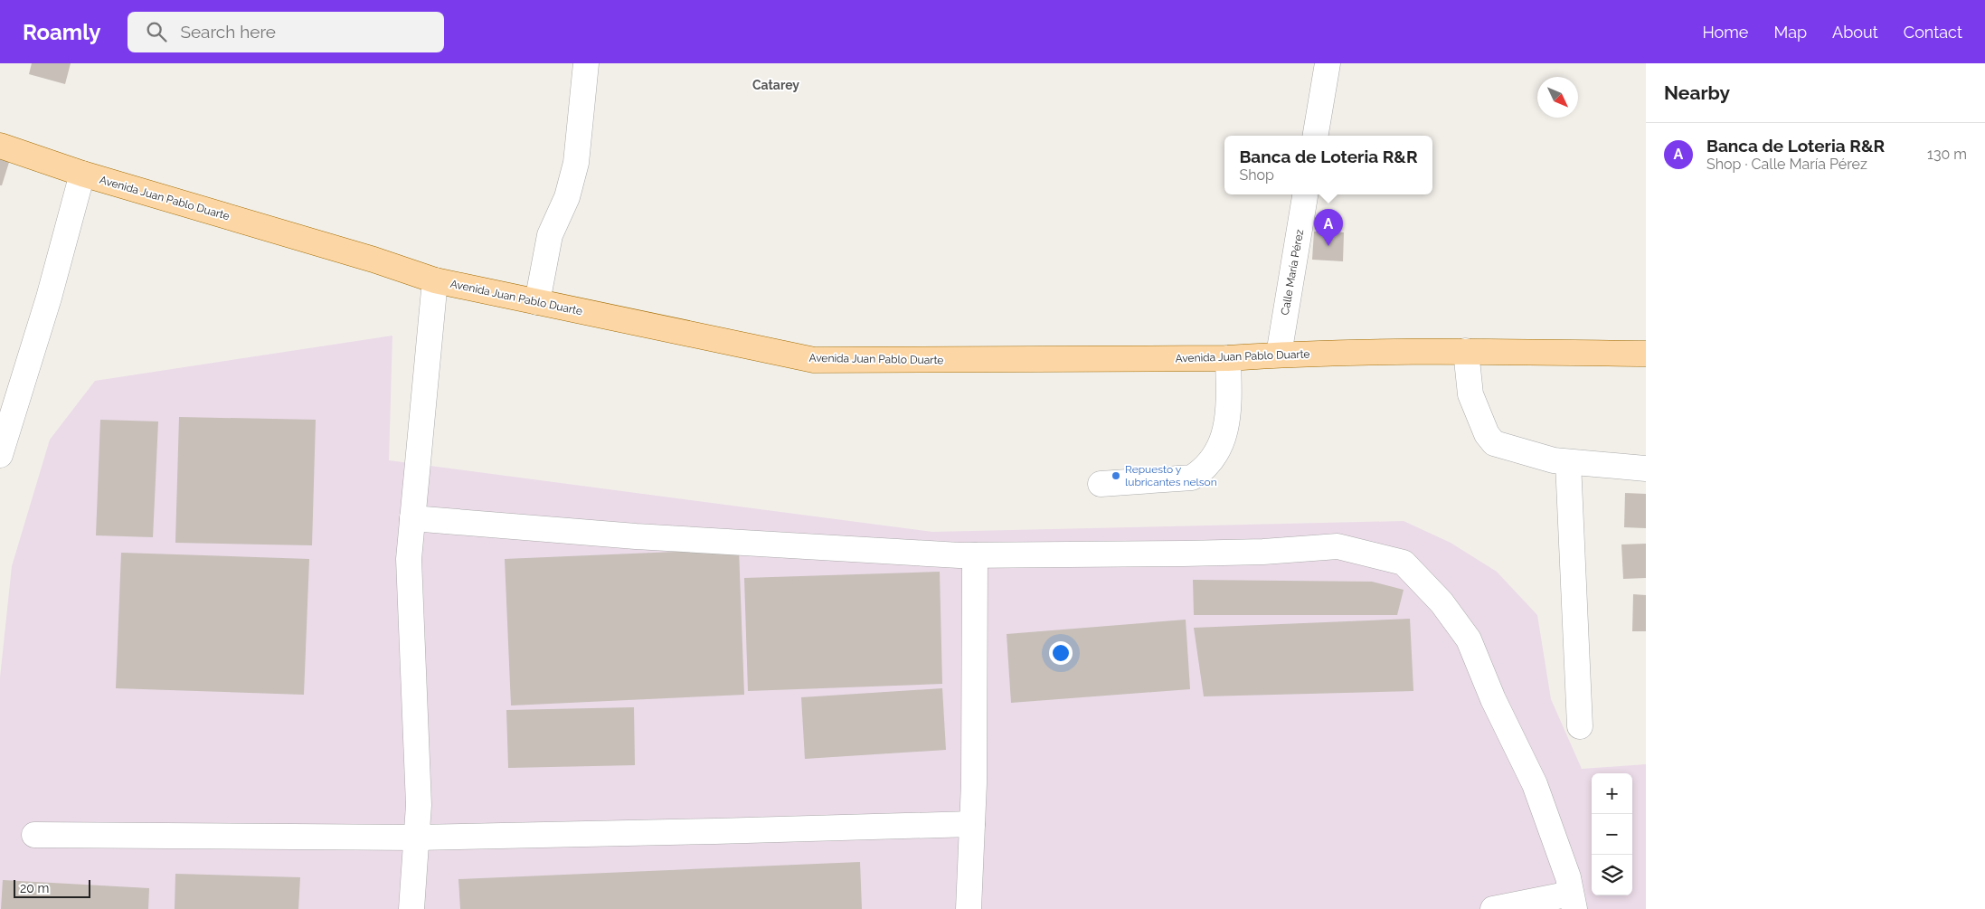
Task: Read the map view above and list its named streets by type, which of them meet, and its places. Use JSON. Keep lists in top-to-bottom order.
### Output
{
  "streets": {
    "main road": ["Avenida Juan Pablo Duarte"],
    "street": ["Calle María Pérez"]
  },
  "crossings": [
    ["Avenida Juan Pablo Duarte", "Calle María Pérez"]
  ],
  "districts": ["Catarey"],
  "places": ["Repuesto y lubricantes nelson"],
  "scale_bar": "20 m",
  "north": "bottom right",
  "page": {
    "header": "Roamly",
    "search": "Search here",
    "nav": [
      "Home",
      "Map",
      "About",
      "Contact"
    ],
    "heading": "Nearby",
    "list": [
      {
        "mark": "A",
        "name": "Banca de Loteria R&R",
        "note": "Shop · Calle María Pérez",
        "value": "130 m"
      }
    ],
    "popup": ["Banca de Loteria R&R", "Shop"],
    "pins": "A",
    "map_buttons": ["+", "−"],
    "scale": "20 m"
  }
}
